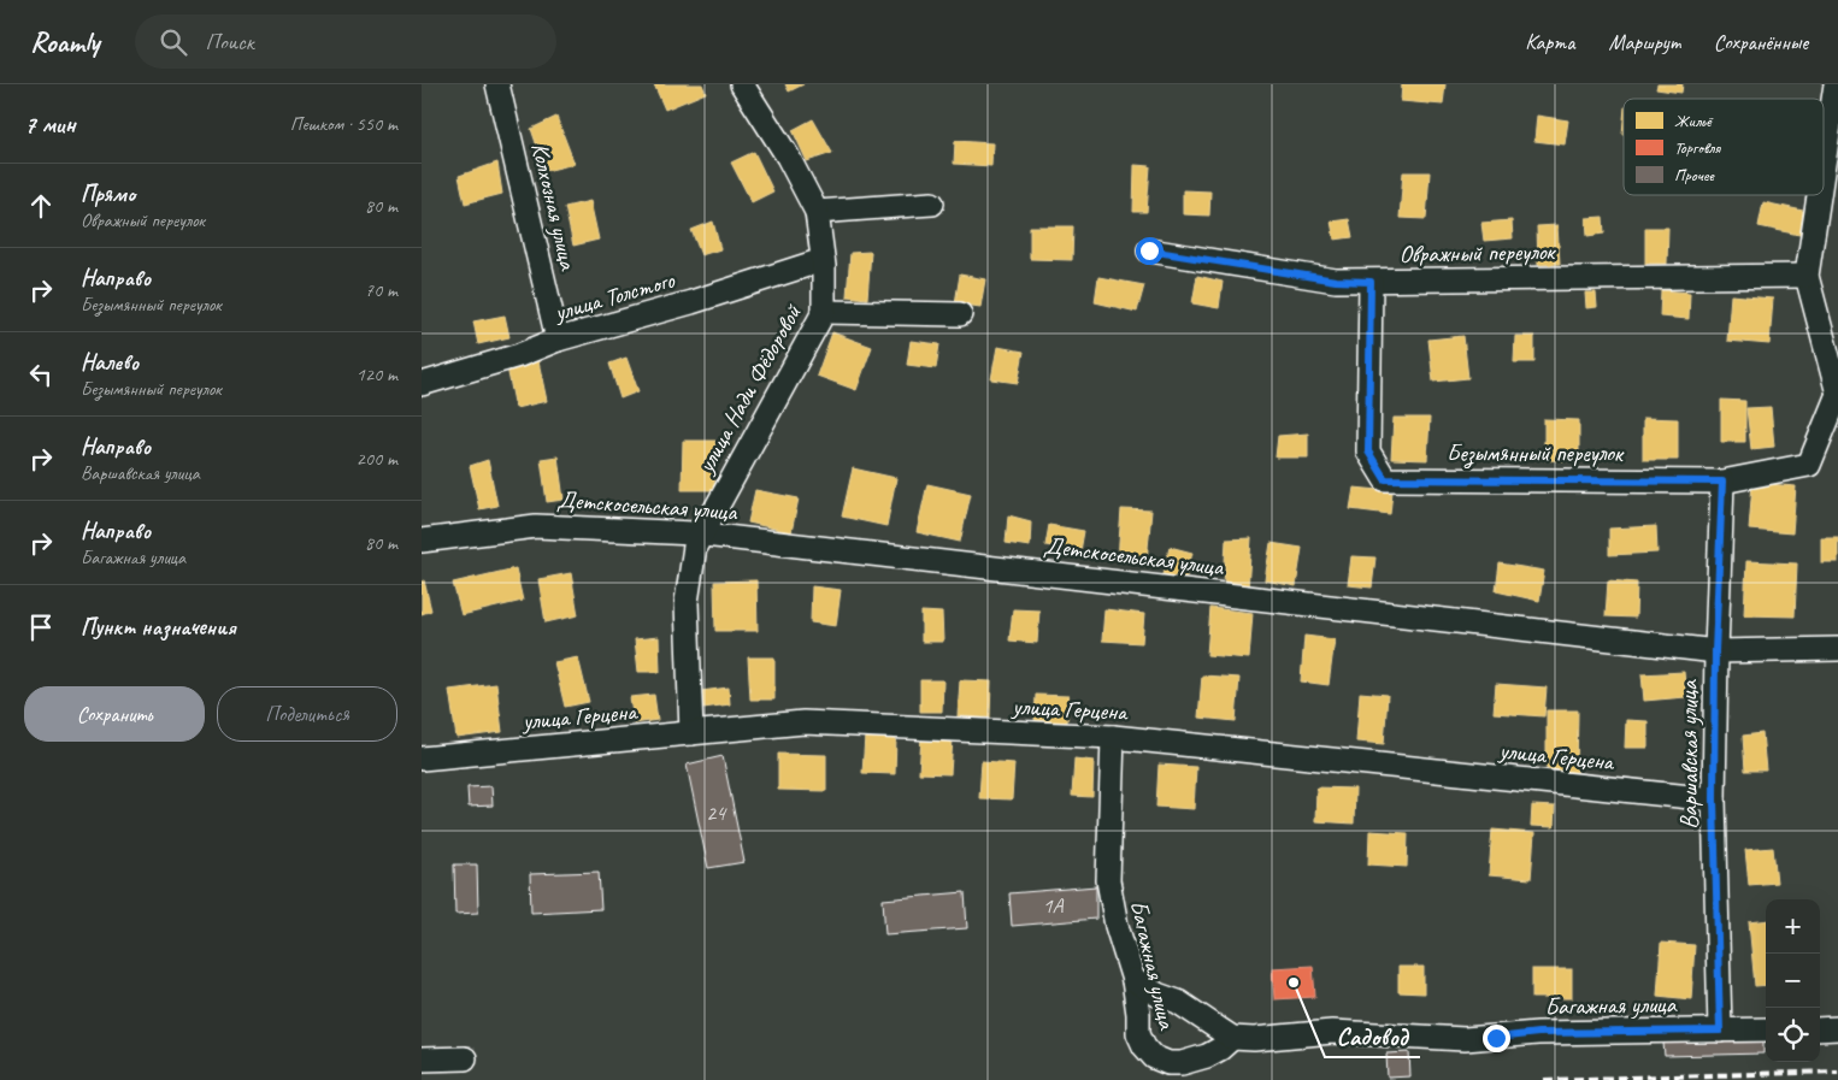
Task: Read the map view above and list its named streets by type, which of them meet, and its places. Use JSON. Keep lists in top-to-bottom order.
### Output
{
  "streets": {
    "street": [
      "Колхозная улица",
      "Овражный переулок",
      "улица Толстого",
      "улица Нади Фёдоровой",
      "Безымянный переулок",
      "Детскосельская улица",
      "улица Герцена",
      "Варшавская улица",
      "Багажная улица"
    ]
  },
  "crossings": [
    ["Колхозная улица", "улица Толстого"],
    ["Овражный переулок", "Безымянный переулок"],
    ["улица Толстого", "улица Нади Фёдоровой"],
    ["улица Нади Фёдоровой", "Детскосельская улица"],
    ["улица Нади Фёдоровой", "улица Герцена"],
    ["Безымянный переулок", "Варшавская улица"],
    ["Детскосельская улица", "Варшавская улица"],
    ["улица Герцена", "Варшавская улица"],
    ["улица Герцена", "Багажная улица"],
    ["Варшавская улица", "Багажная улица"]
  ],
  "places": ["Садовод"],
  "house_numbers": ["24", "1А"],
  "legend": ["Жильё", "Торговля", "Прочее"],
  "page": {
    "header": "Roamly",
    "search": "Поиск",
    "nav": ["Карта", "Маршрут", "Сохранённые"],
    "heading": ["7 мин", "Пешком · 550 m"],
    "list": [
      ["Прямо", "Овражный переулок", "80 m"],
      ["Направо", "Безымянный переулок", "70 m"],
      ["Налево", "Безымянный переулок", "120 m"],
      ["Направо", "Варшавская улица", "200 m"],
      ["Направо", "Багажная улица", "80 m"],
      "Пункт назначения"
    ],
    "buttons": ["Сохранить", "Поделиться"],
    "map_buttons": ["+", "−"]
  }
}
